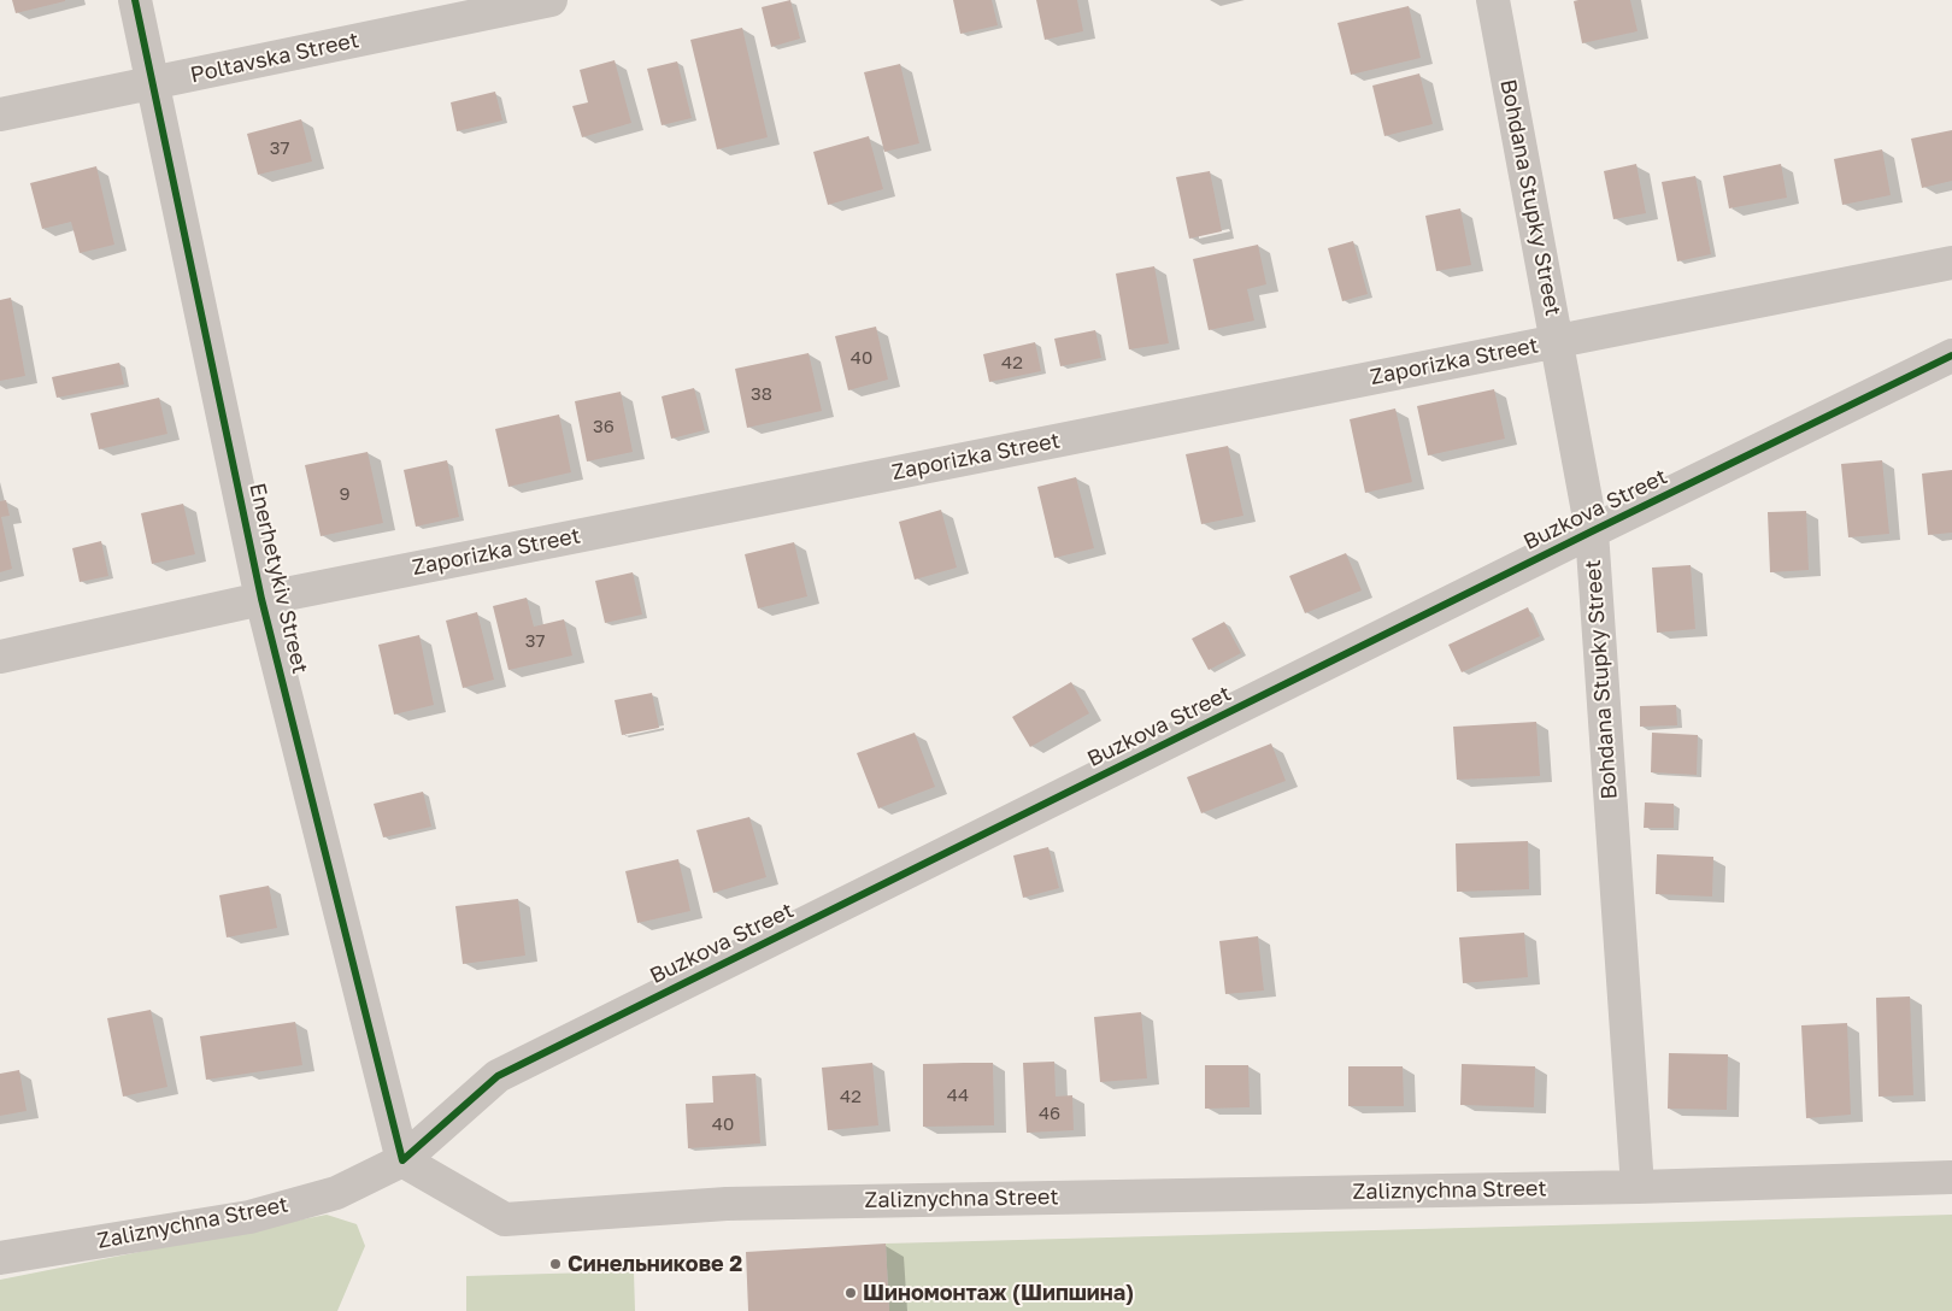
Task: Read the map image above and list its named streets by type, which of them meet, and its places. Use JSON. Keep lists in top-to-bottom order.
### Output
{
  "streets": {
    "street": [
      "Poltavska Street",
      "Bohdana Stupky Street",
      "Zaporizka Street",
      "Buzkova Street",
      "Enerhetykiv Street",
      "Zaliznychna Street"
    ]
  },
  "crossings": [
    ["Poltavska Street", "Enerhetykiv Street"],
    ["Bohdana Stupky Street", "Zaporizka Street"],
    ["Bohdana Stupky Street", "Buzkova Street"],
    ["Bohdana Stupky Street", "Zaliznychna Street"],
    ["Zaporizka Street", "Enerhetykiv Street"],
    ["Buzkova Street", "Enerhetykiv Street"],
    ["Buzkova Street", "Zaliznychna Street"],
    ["Enerhetykiv Street", "Zaliznychna Street"]
  ],
  "places": ["Синельникове 2", "Шиномонтаж (Шипшина)"],
  "house_numbers": [
    "37",
    "40",
    "42",
    "38",
    "36",
    "9",
    "37",
    "44",
    "42",
    "46",
    "40"
  ]
}
